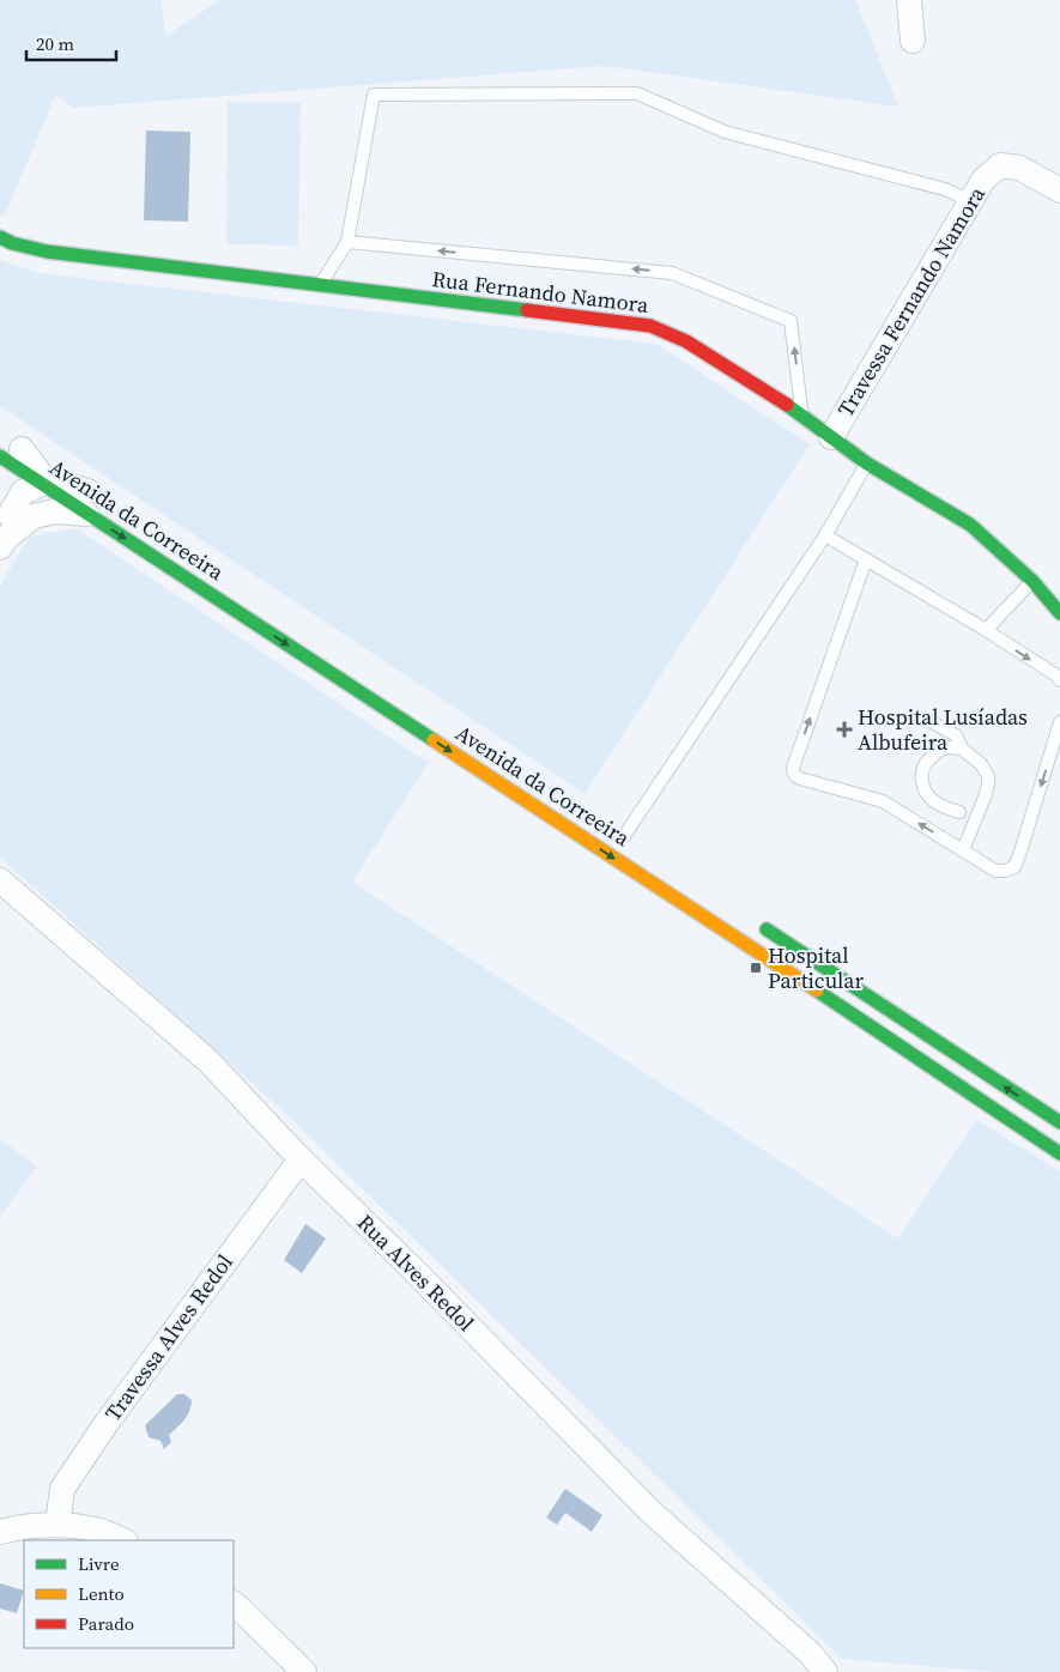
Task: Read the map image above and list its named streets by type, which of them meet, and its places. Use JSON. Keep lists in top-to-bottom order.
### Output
{
  "streets": {
    "main road": ["Rua Fernando Namora", "Avenida da Correeira"],
    "street": ["Travessa Fernando Namora", "Rua Alves Redol", "Travessa Alves Redol"]
  },
  "crossings": [
    ["Rua Fernando Namora", "Travessa Fernando Namora"],
    ["Rua Alves Redol", "Travessa Alves Redol"]
  ],
  "places": {
    "health": ["Hospital Lusíadas Albufeira"],
    "transit": ["Hospital Particular"]
  },
  "legend": ["Livre", "Lento", "Parado"],
  "scale_bar": "20 m"
}
